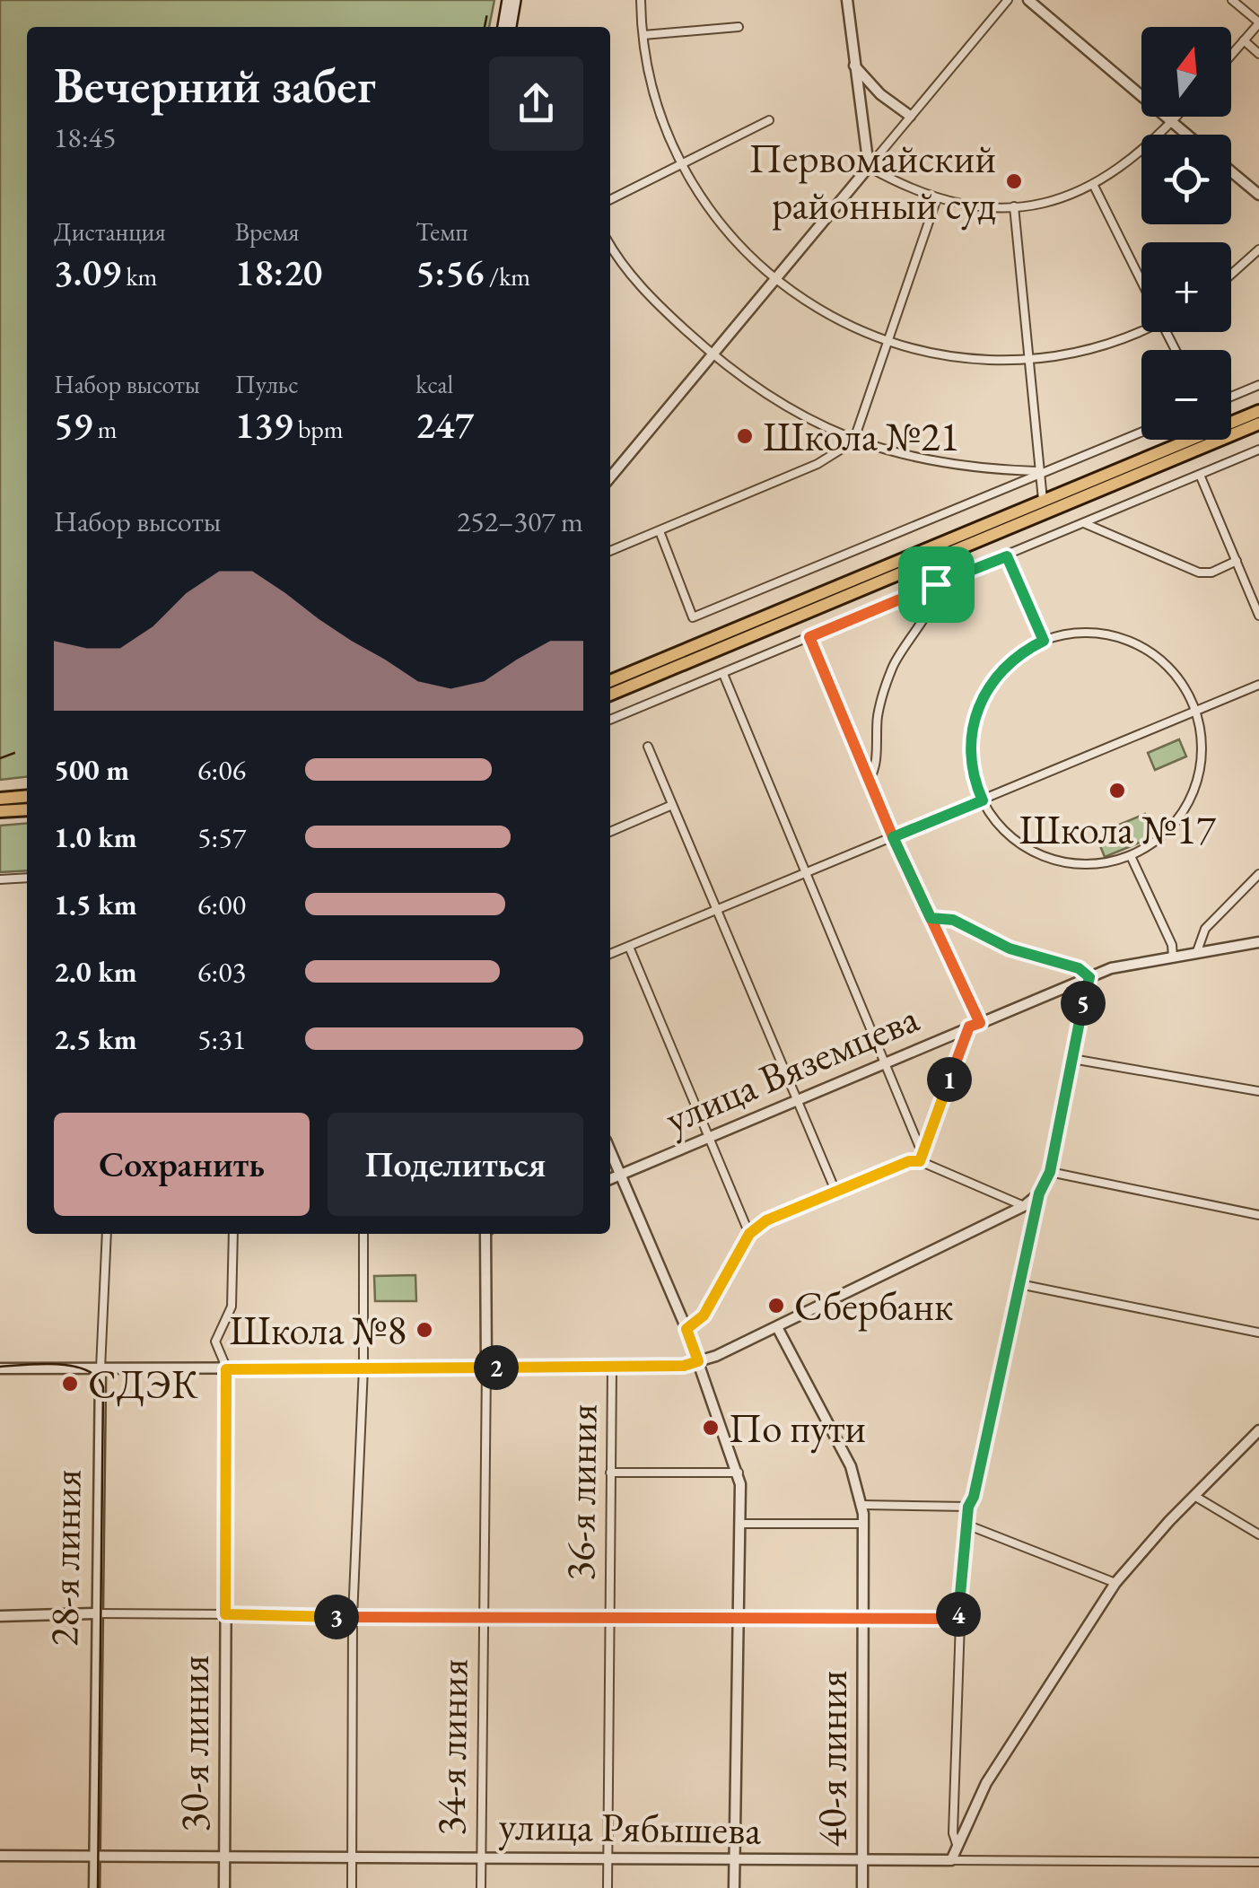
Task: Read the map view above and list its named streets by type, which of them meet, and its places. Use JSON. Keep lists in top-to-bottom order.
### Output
{
  "streets": {
    "street": [
      "улица Вяземцева",
      "36-я линия",
      "28-я линия",
      "30-я линия",
      "34-я линия",
      "40-я линия",
      "улица Рябышева"
    ]
  },
  "crossings": [
    ["36-я линия", "улица Рябышева"],
    ["28-я линия", "улица Рябышева"],
    ["30-я линия", "улица Рябышева"],
    ["34-я линия", "улица Рябышева"],
    ["40-я линия", "улица Рябышева"]
  ],
  "places": [
    "Первомайский районный суд",
    "Школа №21",
    "Школа №17",
    "Сбербанк",
    "Школа №8",
    "СДЭК",
    "По пути"
  ],
  "north": "top",
  "page": {
    "map_buttons": ["+", "−"],
    "heading": ["Вечерний забег", "18:45"],
    "stats": [
      ["Дистанция", "3.09 km"],
      ["Время", "18:20"],
      ["Темп", "5:56 /km"],
      ["Набор высоты", "59 m"],
      ["Пульс", "139 bpm"],
      ["kcal", "247"]
    ],
    "chart": ["Набор высоты", "252–307 m"],
    "list": [
      {
        "name": "500 m",
        "note": "6:06"
      },
      {
        "name": "1.0 km",
        "note": "5:57"
      },
      {
        "name": "1.5 km",
        "note": "6:00"
      },
      {
        "name": "2.0 km",
        "note": "6:03"
      },
      {
        "name": "2.5 km",
        "note": "5:31"
      }
    ],
    "pins": [
      "5",
      "1",
      "2",
      "4",
      "3"
    ],
    "buttons": ["Сохранить", "Поделиться"]
  }
}
